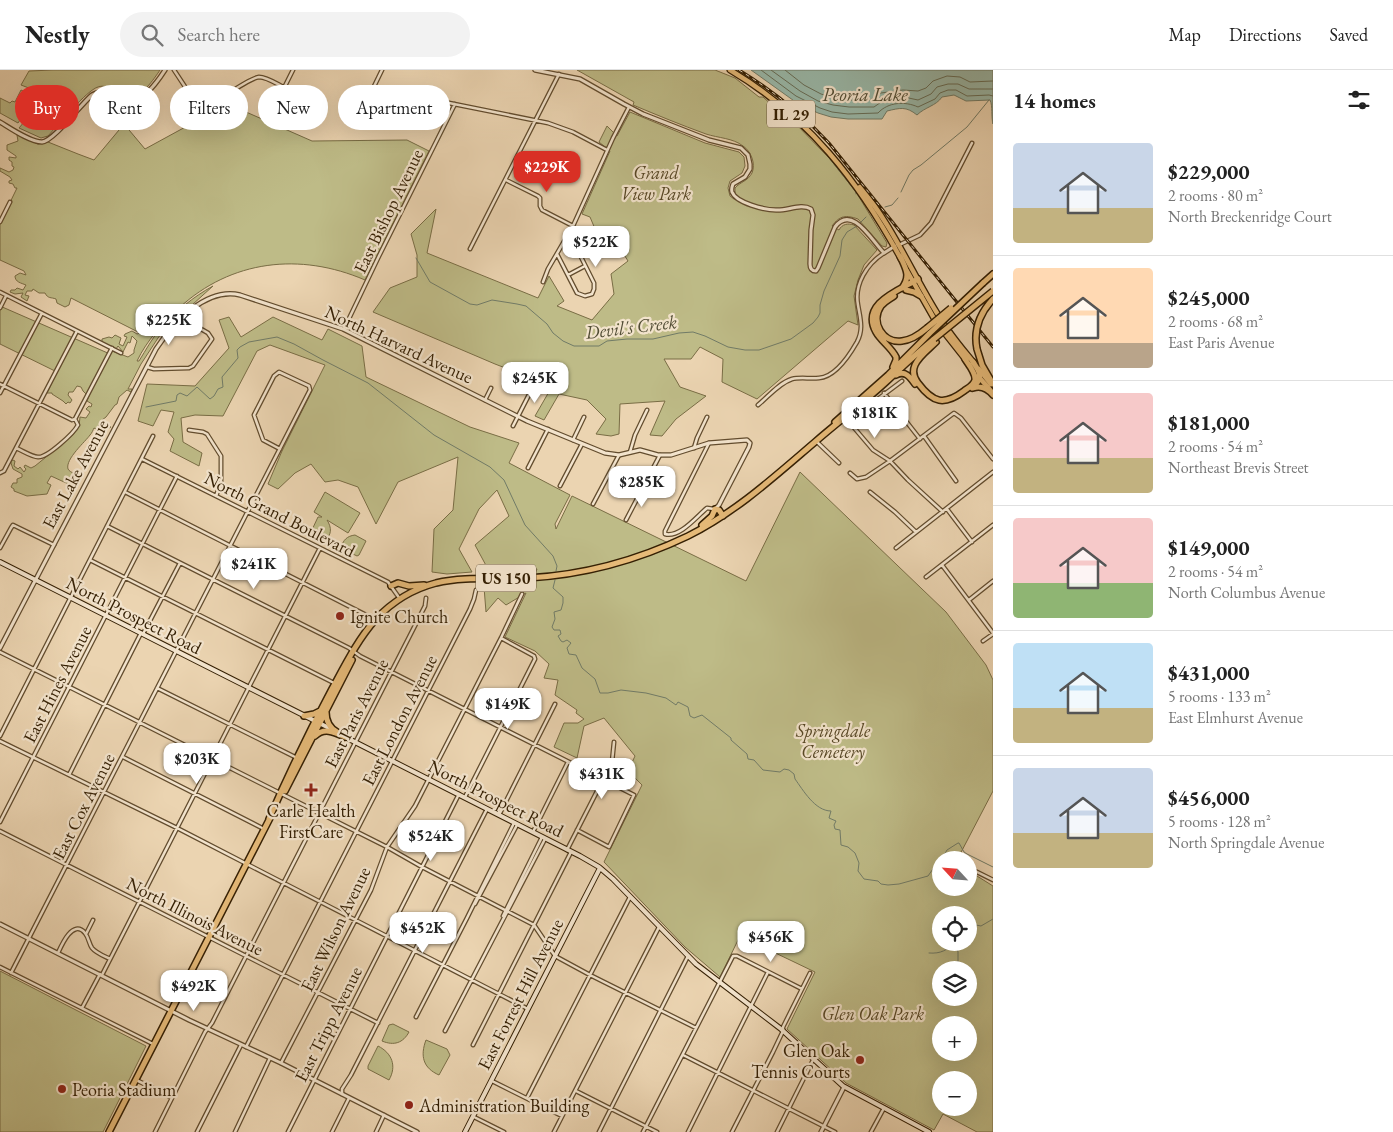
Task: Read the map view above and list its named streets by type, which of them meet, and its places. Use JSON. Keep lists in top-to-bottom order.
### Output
{
  "streets": {
    "highway": ["US 150"],
    "main road": ["IL 29", "North Prospect Road", "East Forrest Hill Avenue"],
    "street": [
      "East Bishop Avenue",
      "North Harvard Avenue",
      "East Lake Avenue",
      "North Grand Boulevard",
      "East Hines Avenue",
      "East Paris Avenue",
      "East London Avenue",
      "East Cox Avenue",
      "North Illinois Avenue",
      "East Wilson Avenue",
      "East Tripp Avenue"
    ]
  },
  "crossings": [
    ["East Bishop Avenue", "North Harvard Avenue"],
    ["North Harvard Avenue", "East Lake Avenue"],
    ["East Lake Avenue", "North Prospect Road"],
    ["North Grand Boulevard", "US 150"],
    ["North Grand Boulevard", "East Hines Avenue"],
    ["North Grand Boulevard", "East Cox Avenue"],
    ["US 150", "North Prospect Road"],
    ["US 150", "North Illinois Avenue"],
    ["North Prospect Road", "East Hines Avenue"],
    ["North Prospect Road", "East Paris Avenue"],
    ["North Prospect Road", "East London Avenue"],
    ["North Prospect Road", "East Cox Avenue"],
    ["North Prospect Road", "East Wilson Avenue"],
    ["North Prospect Road", "East Forrest Hill Avenue"],
    ["North Prospect Road", "East Tripp Avenue"],
    ["East Paris Avenue", "North Illinois Avenue"],
    ["East London Avenue", "North Illinois Avenue"],
    ["East Cox Avenue", "North Illinois Avenue"],
    ["North Illinois Avenue", "East Wilson Avenue"],
    ["North Illinois Avenue", "East Tripp Avenue"]
  ],
  "water": ["Peoria Lake", "Devil's Creek"],
  "parks": ["Grand View Park", "Springdale Cemetery", "Glen Oak Park"],
  "places": {
    "other": [
      "Ignite Church",
      "Glen Oak Tennis Courts",
      "Peoria Stadium",
      "Administration Building"
    ],
    "health": ["Carle Health FirstCare"]
  },
  "north": "top left",
  "page": {
    "header": "Nestly",
    "search": "Search here",
    "nav": ["Map", "Directions", "Saved"],
    "heading": "14 homes",
    "chip": [
      "Buy",
      "Rent",
      "Filters",
      "New",
      "Apartment"
    ],
    "list": [
      {
        "name": "$229,000",
        "note": "2 rooms · 80 m² · North Breckenridge Court"
      },
      {
        "name": "$245,000",
        "note": "2 rooms · 68 m² · East Paris Avenue"
      },
      {
        "name": "$181,000",
        "note": "2 rooms · 54 m² · Northeast Brevis Street"
      },
      {
        "name": "$149,000",
        "note": "2 rooms · 54 m² · North Columbus Avenue"
      },
      {
        "name": "$431,000",
        "note": "5 rooms · 133 m² · East Elmhurst Avenue"
      },
      {
        "name": "$456,000",
        "note": "5 rooms · 128 m² · North Springdale Avenue"
      }
    ],
    "price": [
      "$229K",
      "$522K",
      "$225K",
      "$245K",
      "$181K",
      "$285K",
      "$241K",
      "$149K",
      "$203K",
      "$431K",
      "$524K",
      "$452K",
      "$456K",
      "$492K"
    ],
    "map_buttons": ["+", "−"]
  }
}
